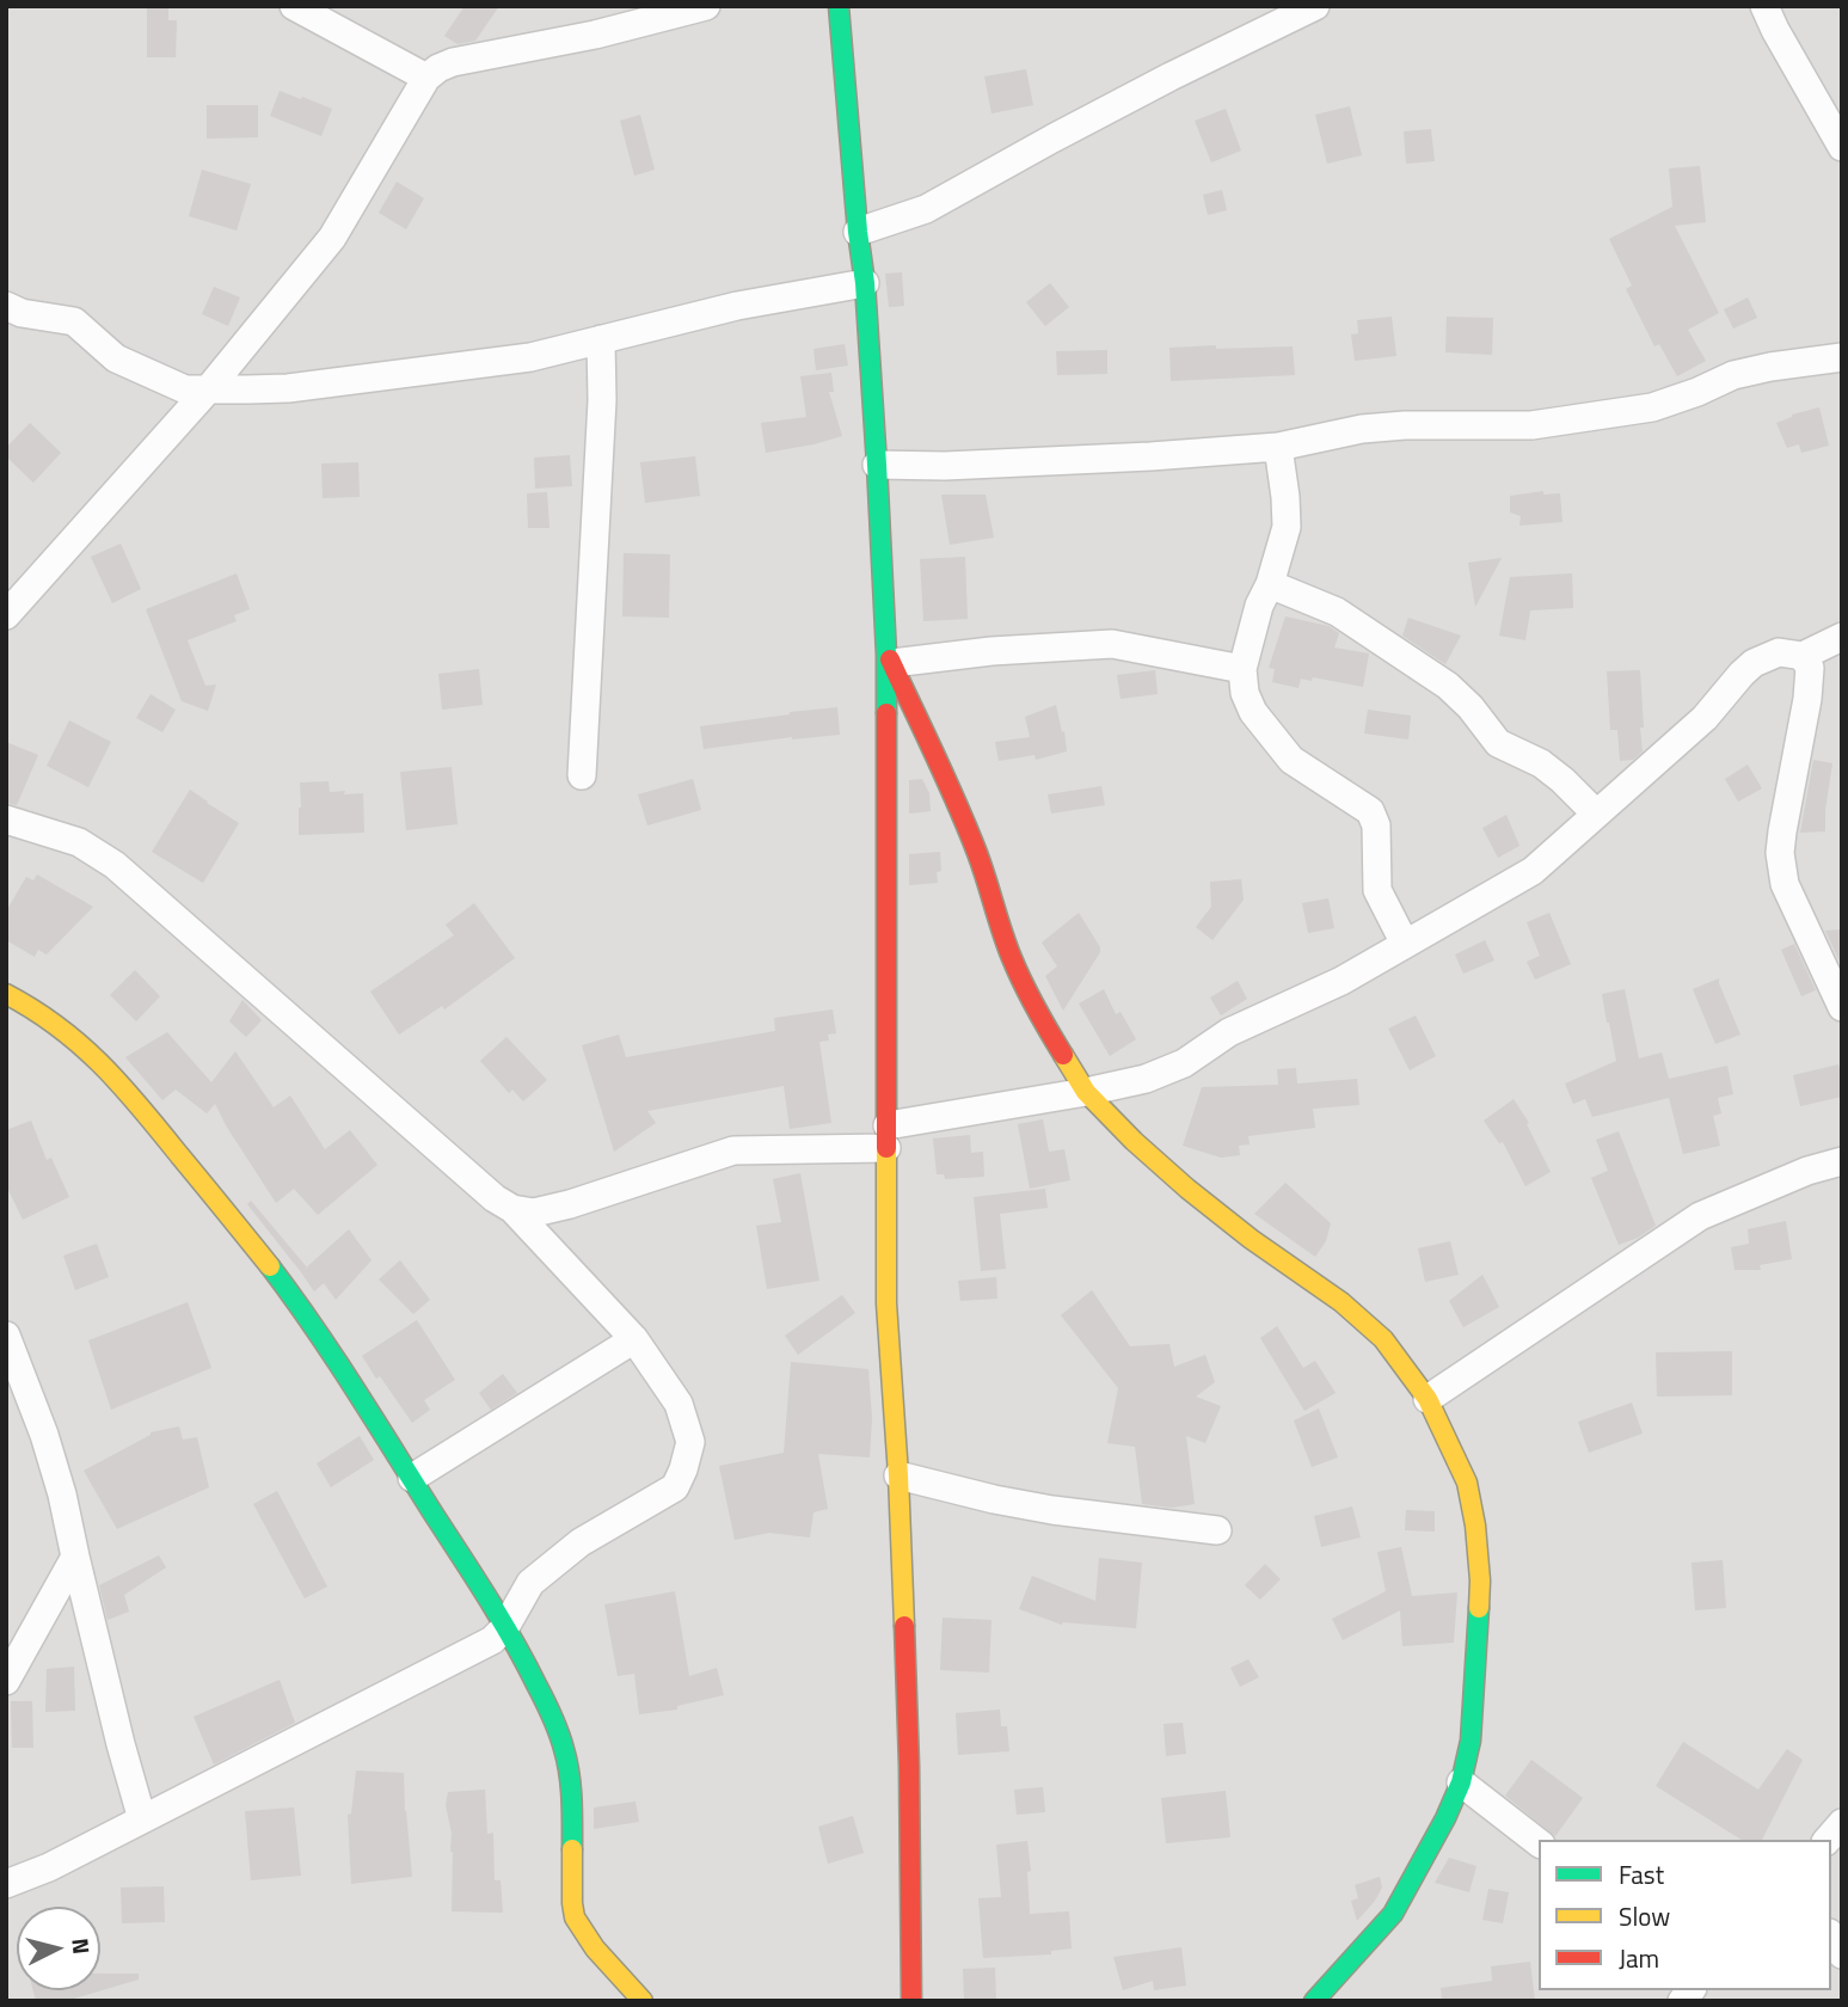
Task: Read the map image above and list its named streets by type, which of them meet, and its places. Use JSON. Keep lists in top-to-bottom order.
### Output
{
  "legend": ["Fast", "Slow", "Jam"],
  "north": "right"
}
